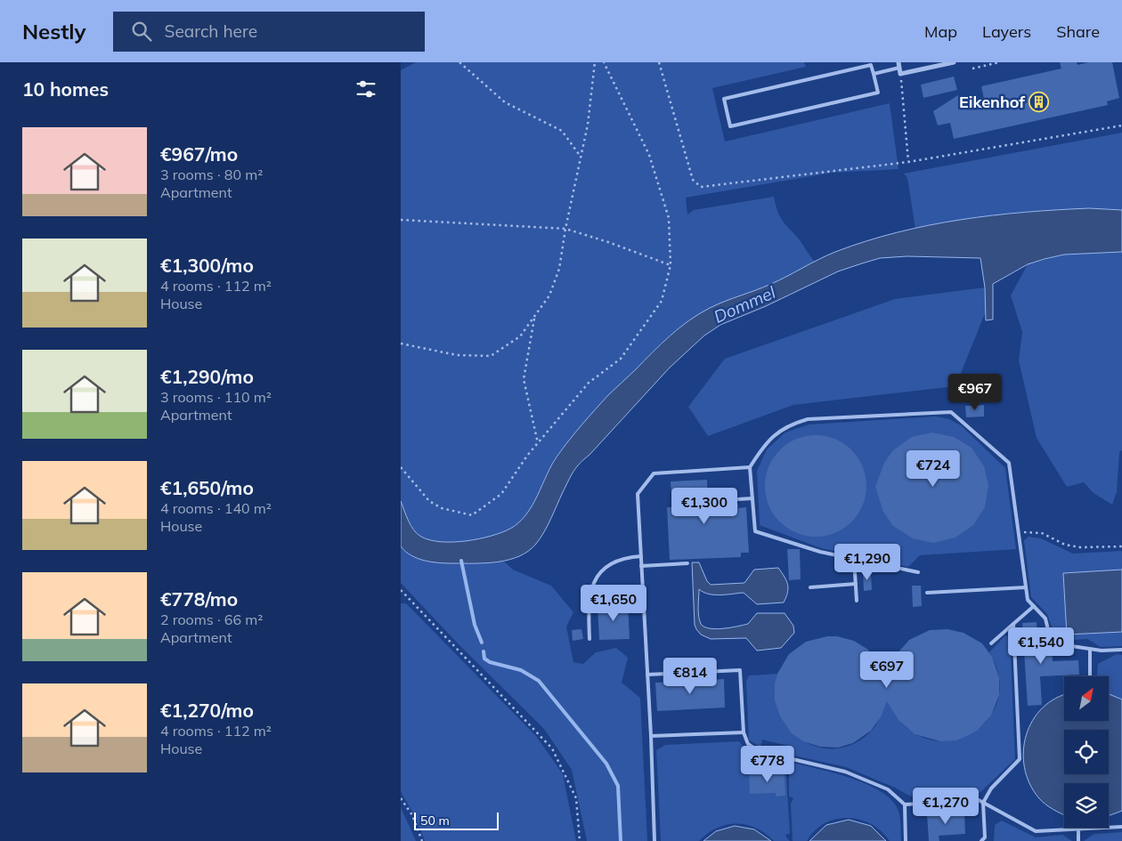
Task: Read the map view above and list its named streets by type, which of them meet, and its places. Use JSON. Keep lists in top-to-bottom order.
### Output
{
  "water": ["Dommel"],
  "places": {
    "building": ["Eikenhof"]
  },
  "scale_bar": "50 m",
  "north": "top right",
  "page": {
    "header": "Nestly",
    "search": "Search here",
    "nav": ["Map", "Layers", "Share"],
    "heading": "10 homes",
    "list": [
      {
        "name": "€967/mo",
        "note": "3 rooms · 80 m² · Apartment"
      },
      {
        "name": "€1,300/mo",
        "note": "4 rooms · 112 m² · House"
      },
      {
        "name": "€1,290/mo",
        "note": "3 rooms · 110 m² · Apartment"
      },
      {
        "name": "€1,650/mo",
        "note": "4 rooms · 140 m² · House"
      },
      {
        "name": "€778/mo",
        "note": "2 rooms · 66 m² · Apartment"
      },
      {
        "name": "€1,270/mo",
        "note": "4 rooms · 112 m² · House"
      }
    ],
    "price": [
      "€967",
      "€724",
      "€1,300",
      "€1,290",
      "€1,650",
      "€1,540",
      "€697",
      "€814",
      "€778",
      "€1,270"
    ],
    "scale": "50 m"
  }
}
